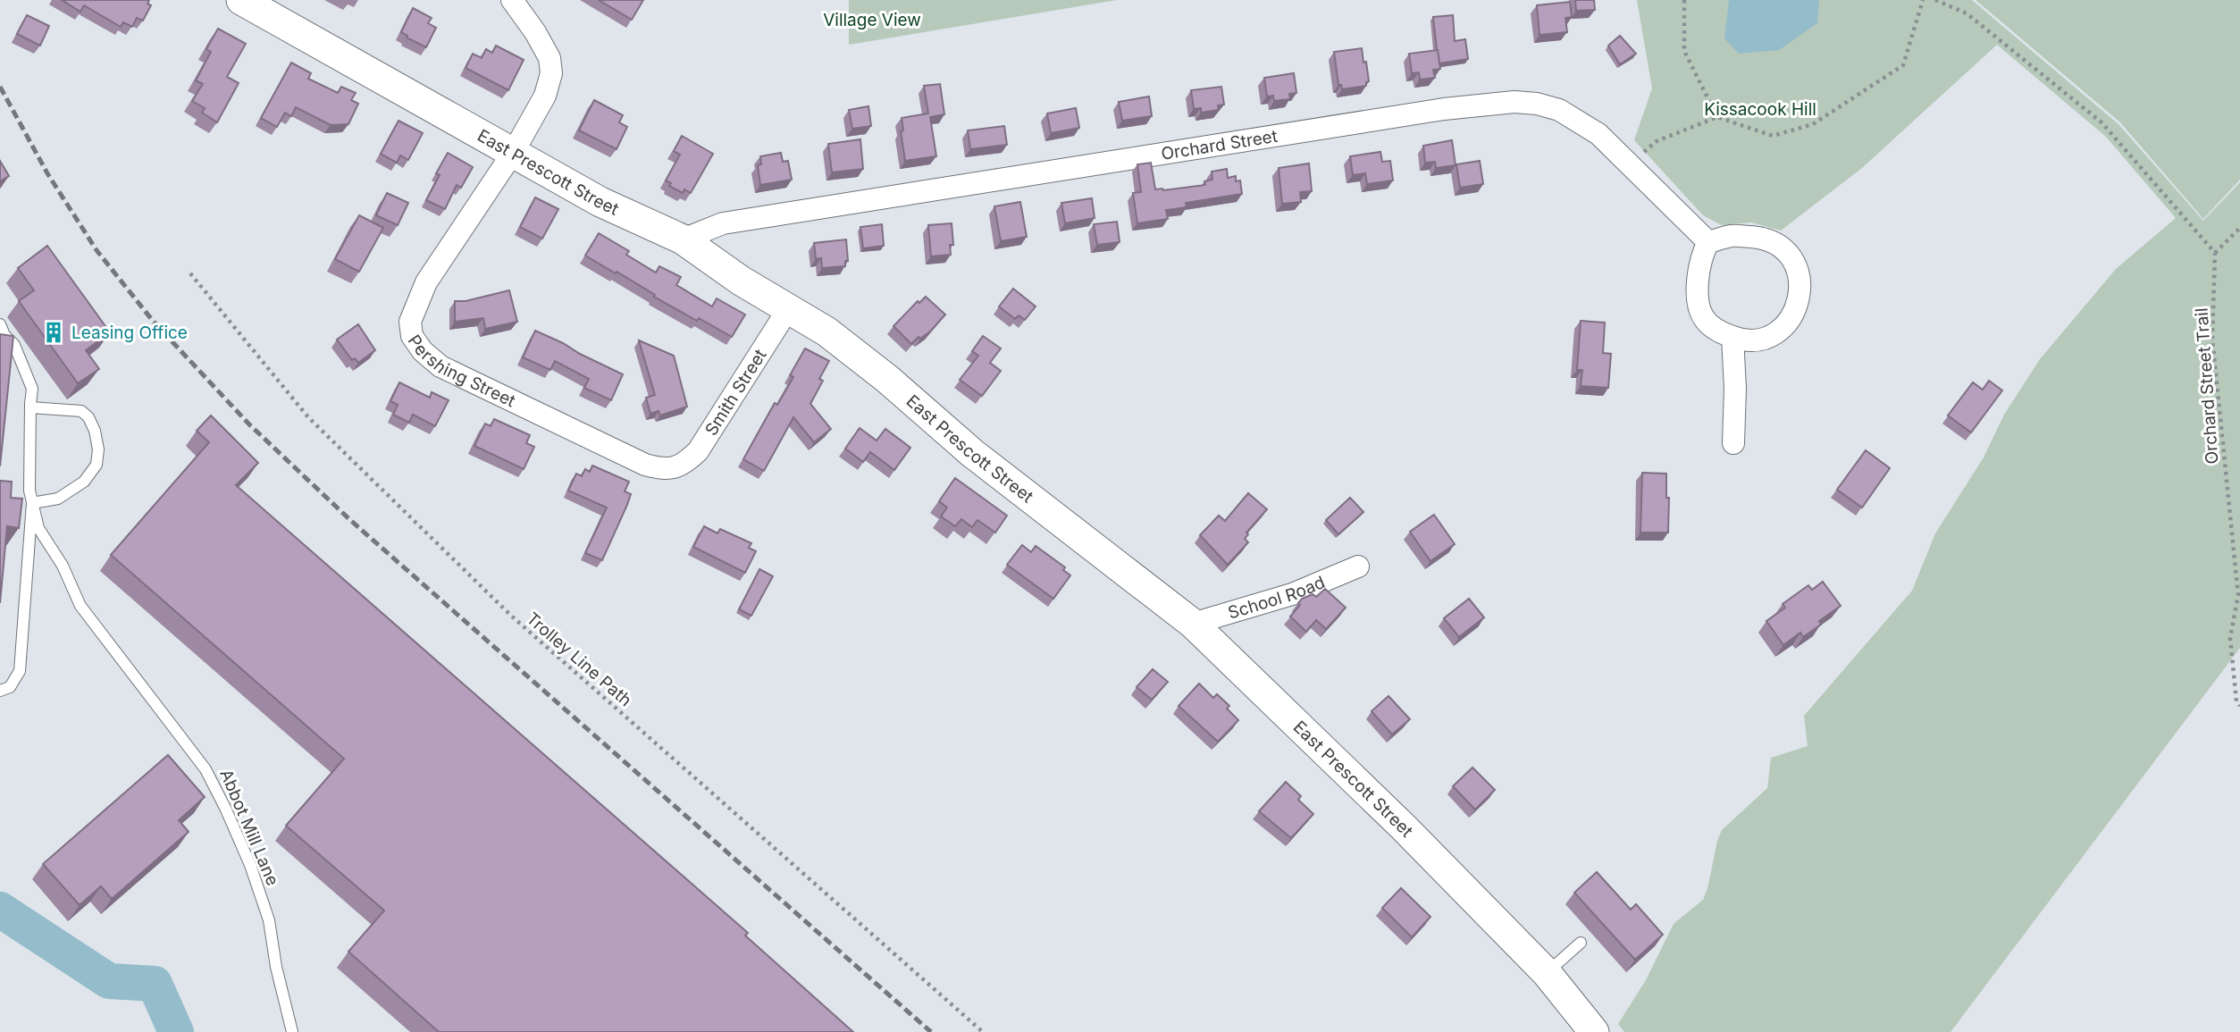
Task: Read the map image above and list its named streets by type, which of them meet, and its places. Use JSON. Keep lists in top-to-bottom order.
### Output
{
  "streets": {
    "main road": ["East Prescott Street"],
    "street": [
      "Orchard Street",
      "Pershing Street",
      "Smith Street",
      "School Road"
    ],
    "lane": ["Abbot Mill Lane"],
    "path": ["Orchard Street Trail", "Trolley Line Path"]
  },
  "crossings": [
    ["Orchard Street", "East Prescott Street"],
    ["East Prescott Street", "Pershing Street"],
    ["East Prescott Street", "Smith Street"],
    ["East Prescott Street", "School Road"],
    ["Pershing Street", "Smith Street"]
  ],
  "parks": ["Village View", "Kissacook Hill"],
  "places": {
    "building": ["Leasing Office"]
  }
}
